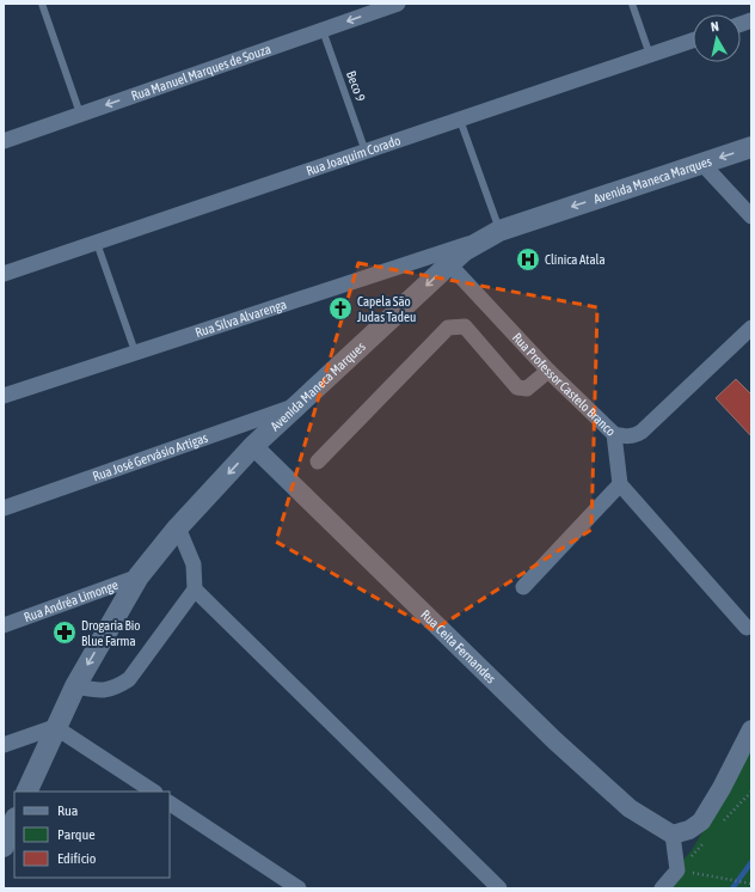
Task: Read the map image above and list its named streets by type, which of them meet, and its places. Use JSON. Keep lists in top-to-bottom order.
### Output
{
  "streets": {
    "main road": ["Avenida Maneca Marques"],
    "street": [
      "Rua Manuel Marques de Souza",
      "Rua Joaquim Corado",
      "Rua Silva Alvarenga",
      "Rua Professor Castelo Branco",
      "Rua José Gervásio Artigas",
      "Rua Andréa Limonge",
      "Rua Ceita Fernandes"
    ],
    "lane": ["Beco 9"]
  },
  "crossings": [
    ["Rua Manuel Marques de Souza", "Beco 9"],
    ["Beco 9", "Rua Joaquim Corado"],
    ["Avenida Maneca Marques", "Rua Silva Alvarenga"],
    ["Avenida Maneca Marques", "Rua Professor Castelo Branco"],
    ["Avenida Maneca Marques", "Rua José Gervásio Artigas"],
    ["Avenida Maneca Marques", "Rua Andréa Limonge"],
    ["Avenida Maneca Marques", "Rua Ceita Fernandes"]
  ],
  "one_way": ["Rua Manuel Marques de Souza", "Avenida Maneca Marques"],
  "places": {
    "hospital": ["Clínica Atala"],
    "church": ["Capela São Judas Tadeu"],
    "pharmacy": ["Drogaria Bio Blue Farma"]
  },
  "legend": ["Rua", "Parque", "Edifício"],
  "north": "top"
}
